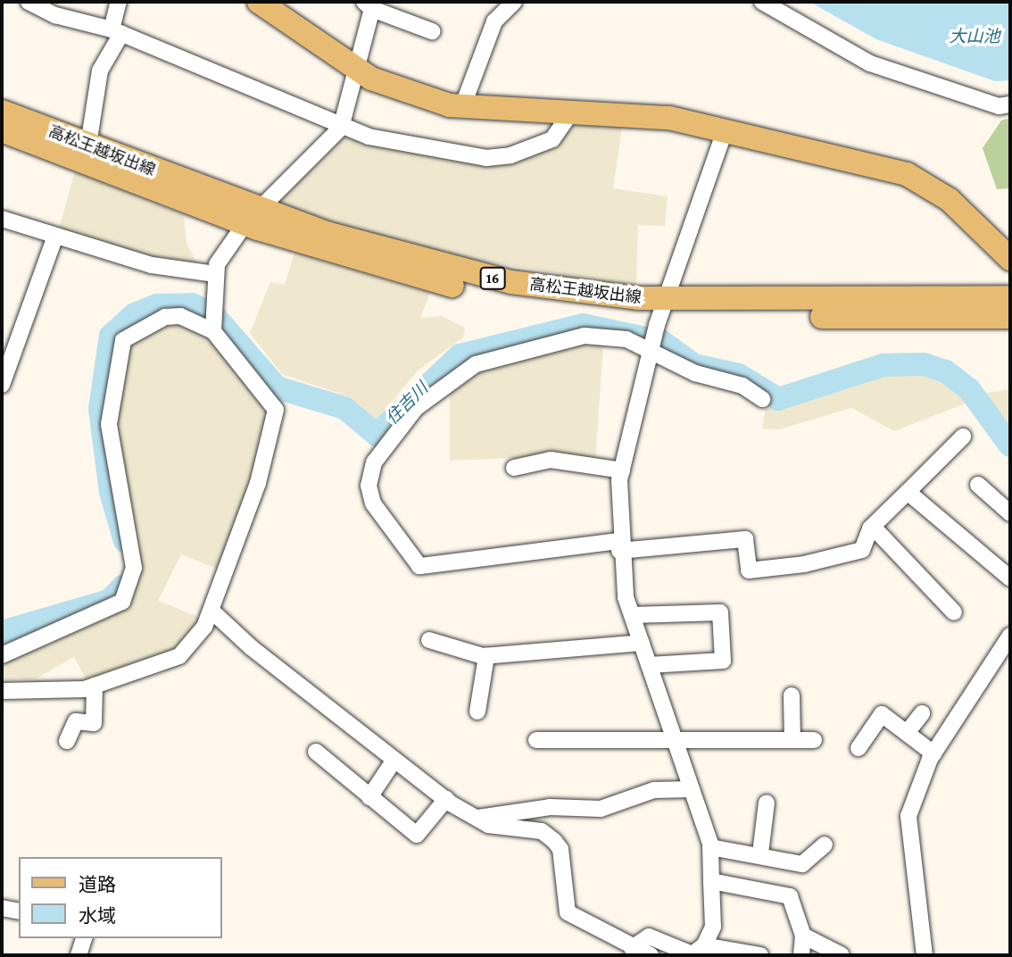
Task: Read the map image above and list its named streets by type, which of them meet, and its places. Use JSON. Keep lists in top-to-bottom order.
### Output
{
  "streets": {
    "main road": ["高松王越坂出線", "16"]
  },
  "water": ["大山池", "住吉川"],
  "legend": ["道路", "水域"]
}
